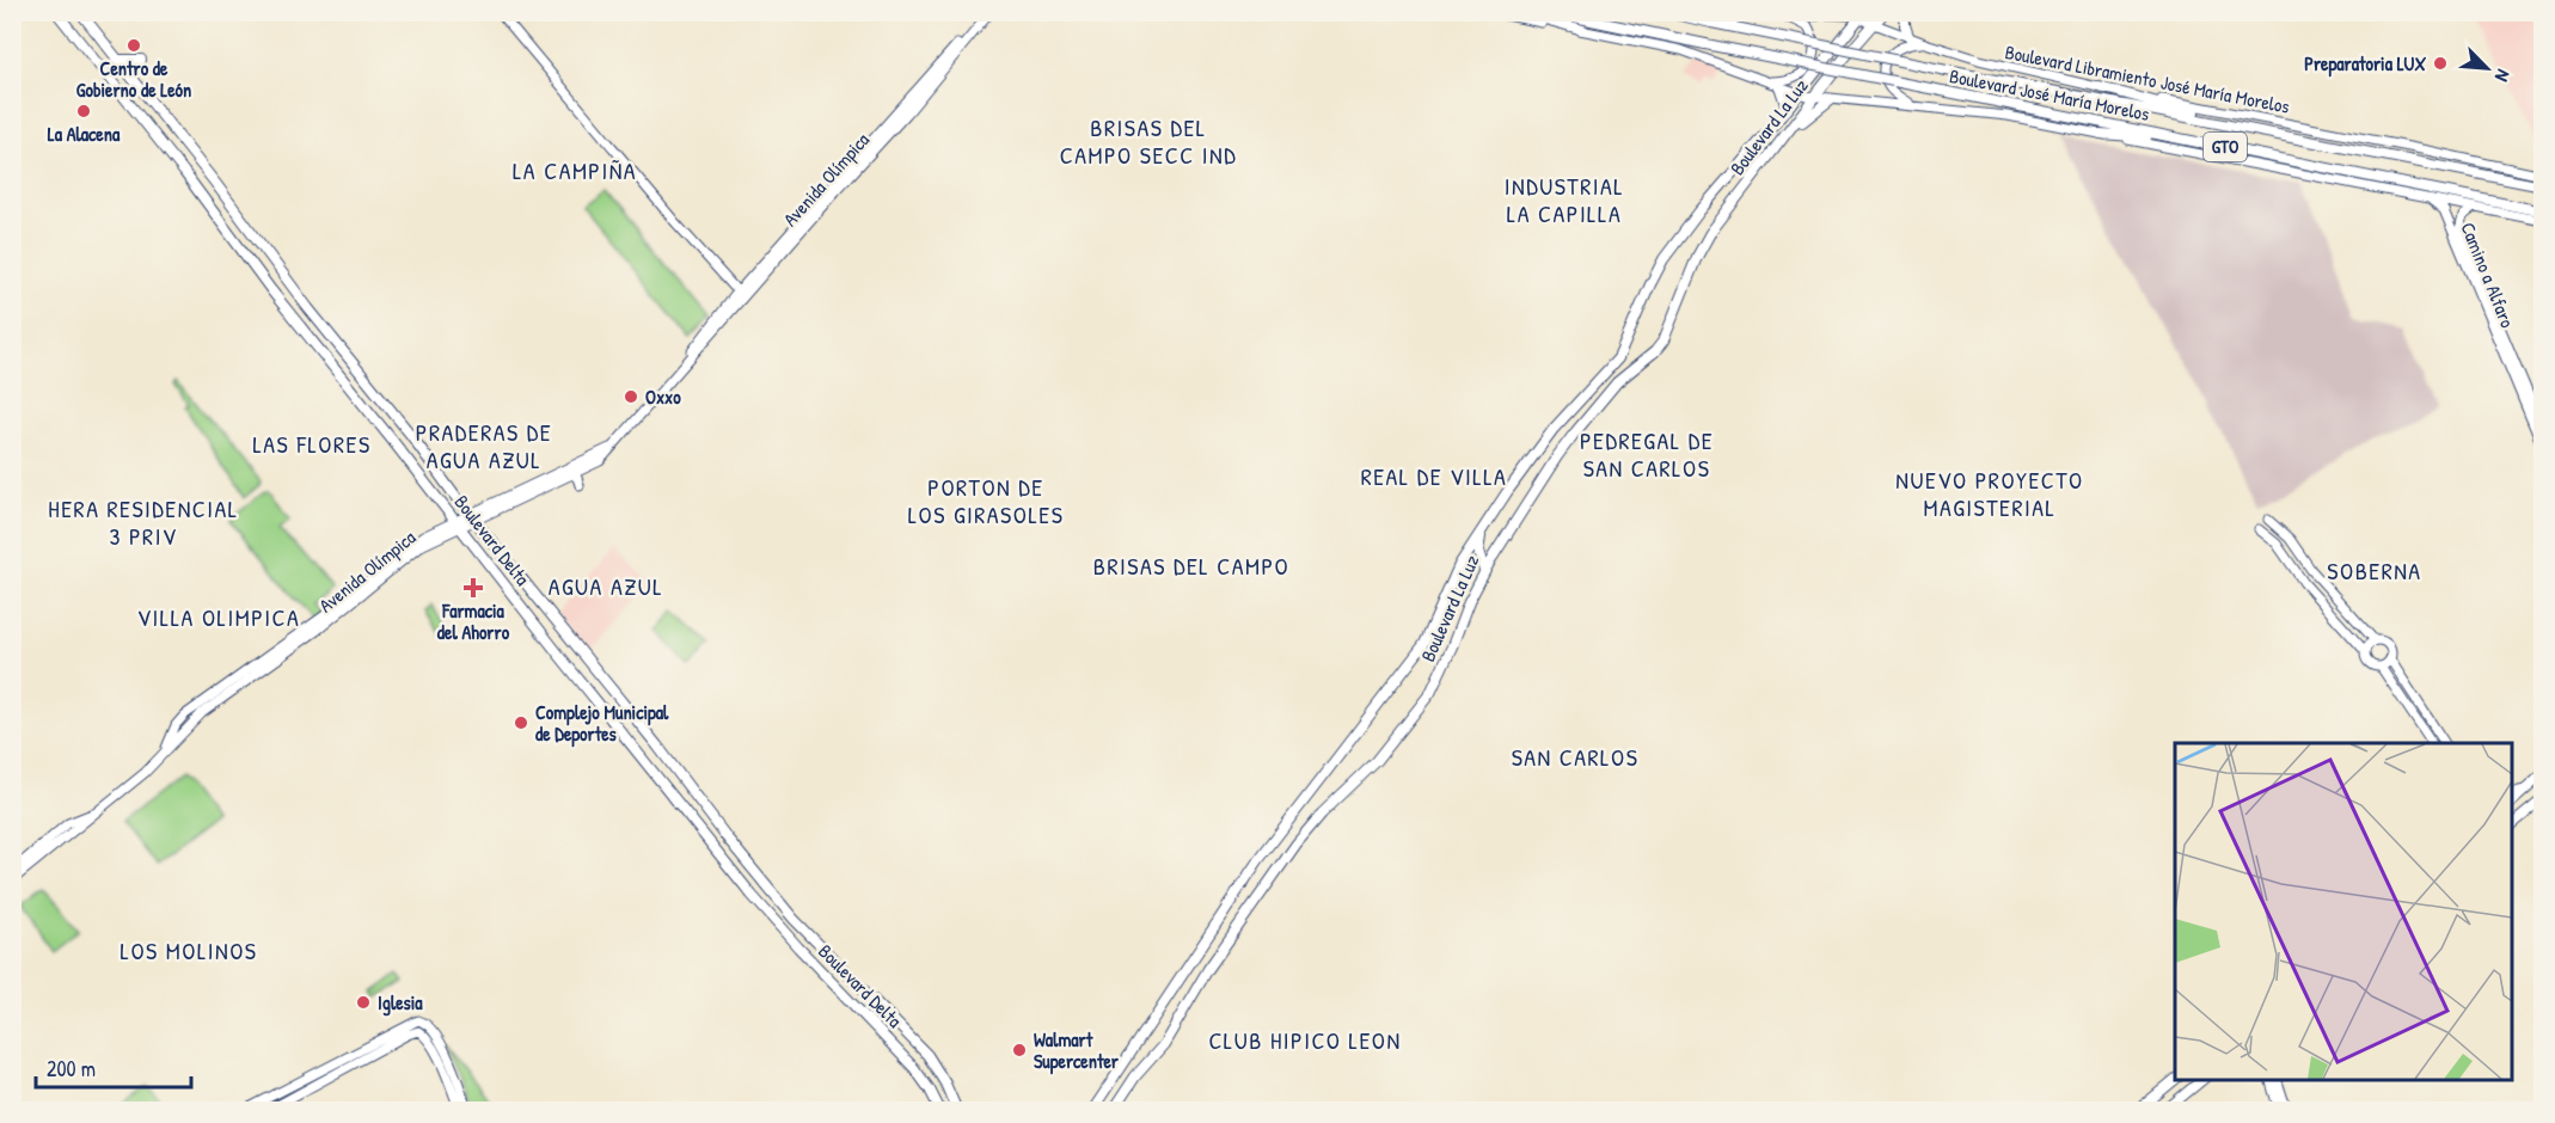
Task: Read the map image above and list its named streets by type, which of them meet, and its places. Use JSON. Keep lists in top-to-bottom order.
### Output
{
  "streets": {
    "main road": [
      "Boulevard José María Morelos",
      "Boulevard La Luz",
      "GTO",
      "Boulevard Delta"
    ],
    "street": ["Boulevard Libramiento José María Morelos", "Avenida Olímpica", "Camino a Alfaro"]
  },
  "crossings": [
    ["Boulevard Libramiento José María Morelos", "Boulevard La Luz"],
    ["Avenida Olímpica", "Boulevard Delta"]
  ],
  "districts": [
    "BRISAS DEL CAMPO SECC IND",
    "LA CAMPIÑA",
    "INDUSTRIAL LA CAPILLA",
    "PRADERAS DE AGUA AZUL",
    "PEDREGAL DE SAN CARLOS",
    "LAS FLORES",
    "REAL DE VILLA",
    "NUEVO PROYECTO MAGISTERIAL",
    "PORTON DE LOS GIRASOLES",
    "HERA RESIDENCIAL 3 PRIV",
    "BRISAS DEL CAMPO",
    "SOBERNA",
    "AGUA AZUL",
    "VILLA OLIMPICA",
    "SAN CARLOS",
    "LOS MOLINOS",
    "CLUB HIPICO LEON"
  ],
  "places": {
    "other": [
      "Centro de Gobierno de León",
      "Preparatoria LUX",
      "La Alacena",
      "Oxxo",
      "Complejo Municipal de Deportes",
      "Iglesia",
      "Walmart Supercenter"
    ],
    "health": ["Farmacia del Ahorro"]
  },
  "scale_bar": "200 m",
  "north": "bottom right"
}
